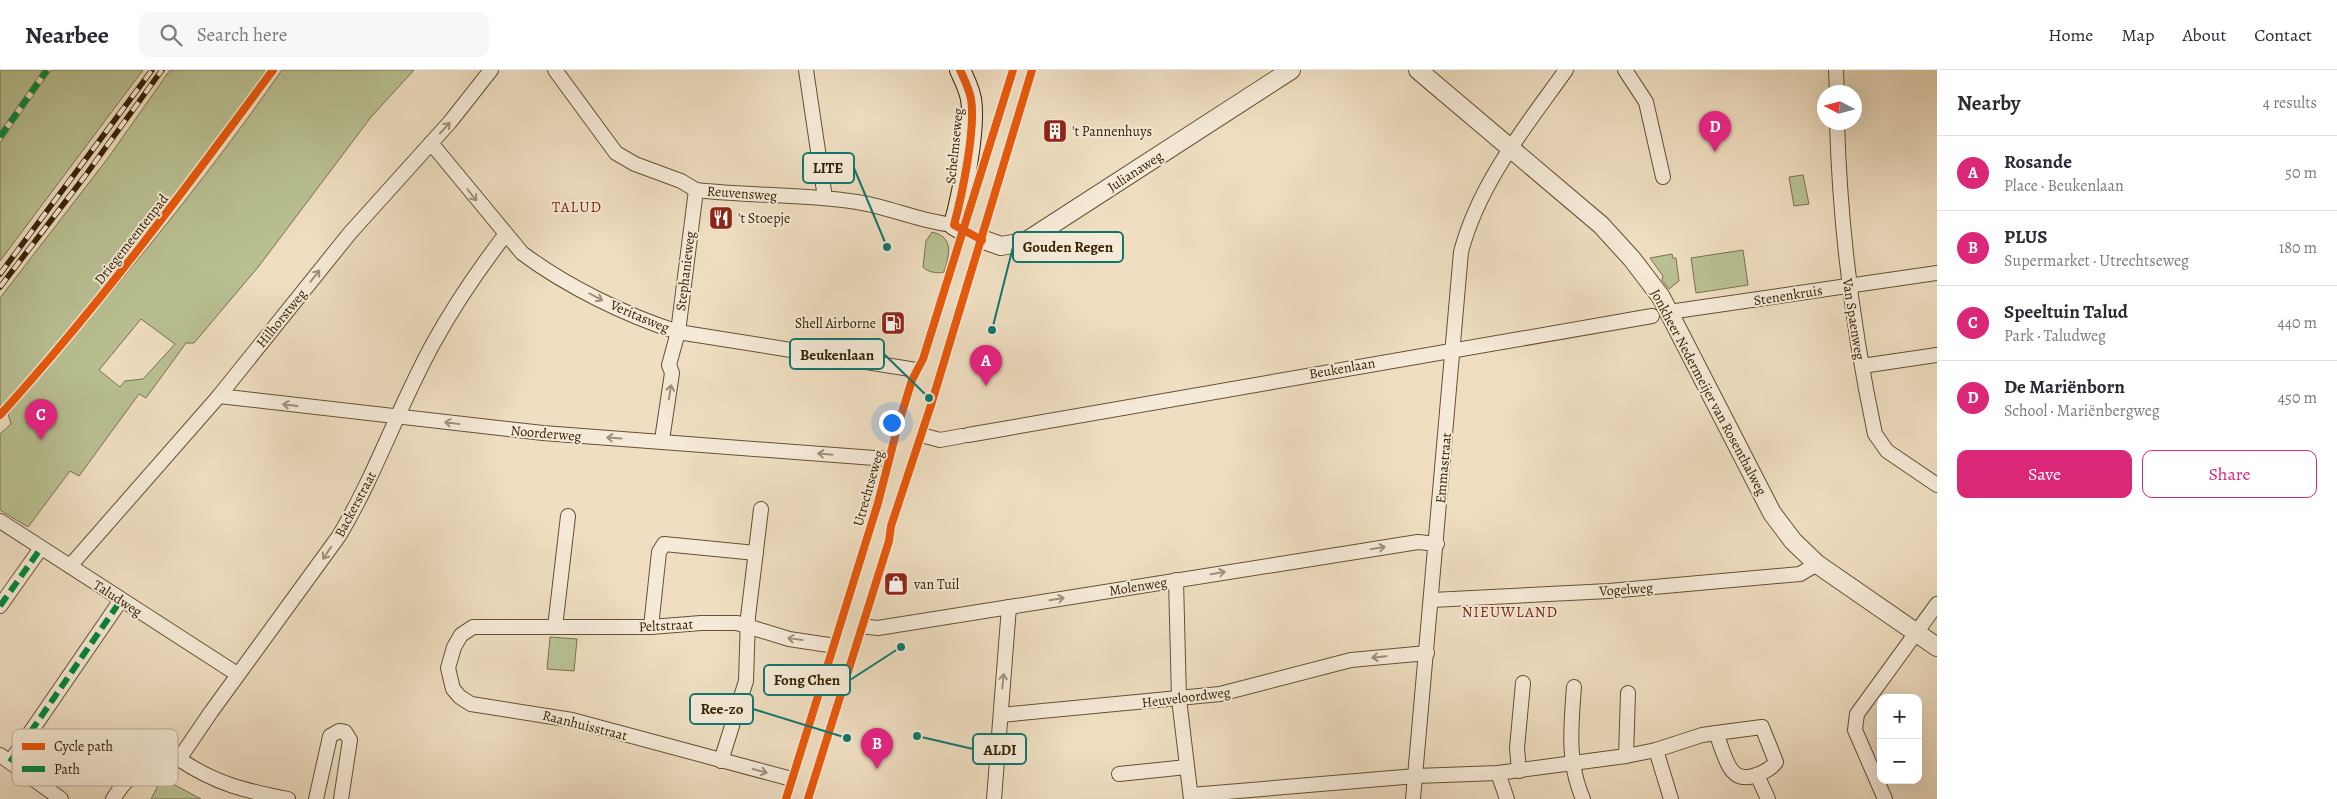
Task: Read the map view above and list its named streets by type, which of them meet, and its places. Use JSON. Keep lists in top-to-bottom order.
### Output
{
  "streets": {
    "main road": ["Schelmseweg", "Utrechtseweg"],
    "street": [
      "Julianaweg",
      "Reuvensweg",
      "Stephanieweg",
      "Stenenkruis",
      "Veritasweg",
      "Hilhorstweg",
      "Van Spaenweg",
      "Beukenlaan",
      "Jonkheer Nedermeijer van Rosenthalweg",
      "Noorderweg",
      "Emmastraat",
      "Backerstraat",
      "Molenweg",
      "Vogelweg",
      "Taludweg",
      "Peltstraat",
      "Heuveloordweg",
      "Raanhuisstraat"
    ],
    "cycle path": ["Driegemeentenpad"]
  },
  "crossings": [
    ["Schelmseweg", "Julianaweg"],
    ["Schelmseweg", "Reuvensweg"],
    ["Schelmseweg", "Utrechtseweg"],
    ["Julianaweg", "Reuvensweg"],
    ["Julianaweg", "Utrechtseweg"],
    ["Reuvensweg", "Stephanieweg"],
    ["Reuvensweg", "Utrechtseweg"],
    ["Stephanieweg", "Veritasweg"],
    ["Stephanieweg", "Noorderweg"],
    ["Stenenkruis", "Van Spaenweg"],
    ["Stenenkruis", "Jonkheer Nedermeijer van Rosenthalweg"],
    ["Veritasweg", "Hilhorstweg"],
    ["Veritasweg", "Utrechtseweg"],
    ["Veritasweg", "Backerstraat"],
    ["Hilhorstweg", "Noorderweg"],
    ["Hilhorstweg", "Taludweg"],
    ["Beukenlaan", "Emmastraat"],
    ["Beukenlaan", "Utrechtseweg"],
    ["Jonkheer Nedermeijer van Rosenthalweg", "Emmastraat"],
    ["Jonkheer Nedermeijer van Rosenthalweg", "Vogelweg"],
    ["Noorderweg", "Utrechtseweg"],
    ["Noorderweg", "Backerstraat"],
    ["Emmastraat", "Molenweg"],
    ["Emmastraat", "Vogelweg"],
    ["Emmastraat", "Heuveloordweg"],
    ["Utrechtseweg", "Molenweg"],
    ["Utrechtseweg", "Peltstraat"],
    ["Utrechtseweg", "Raanhuisstraat"],
    ["Backerstraat", "Taludweg"],
    ["Peltstraat", "Raanhuisstraat"]
  ],
  "one_way": [
    "Stephanieweg",
    "Veritasweg",
    "Hilhorstweg",
    "Noorderweg",
    "Backerstraat",
    "Molenweg"
  ],
  "districts": ["TALUD", "NIEUWLAND"],
  "places": {
    "building": ["'t Pannenhuys"],
    "restaurant": ["'t Stoepje"],
    "other": [
      "LITE",
      "Gouden Regen",
      "Beukenlaan",
      "Fong Chen",
      "ALDI",
      "Ree-zo"
    ],
    "fuel station": ["Shell Airborne"],
    "shop": ["van Tuil"]
  },
  "legend": ["Cycle path", "Path"],
  "north": "left",
  "page": {
    "header": "Nearbee",
    "search": "Search here",
    "nav": [
      "Home",
      "Map",
      "About",
      "Contact"
    ],
    "heading": ["Nearby", "4 results"],
    "pins": [
      "D",
      "A",
      "C",
      "B"
    ],
    "list": [
      {
        "mark": "A",
        "name": "Rosande",
        "note": "Place · Beukenlaan",
        "value": "50 m"
      },
      {
        "mark": "B",
        "name": "PLUS",
        "note": "Supermarket · Utrechtseweg",
        "value": "180 m"
      },
      {
        "mark": "C",
        "name": "Speeltuin Talud",
        "note": "Park · Taludweg",
        "value": "440 m"
      },
      {
        "mark": "D",
        "name": "De Mariënborn",
        "note": "School · Mariënbergweg",
        "value": "450 m"
      }
    ],
    "buttons": ["Save", "Share"],
    "map_buttons": ["+", "−"]
  }
}
